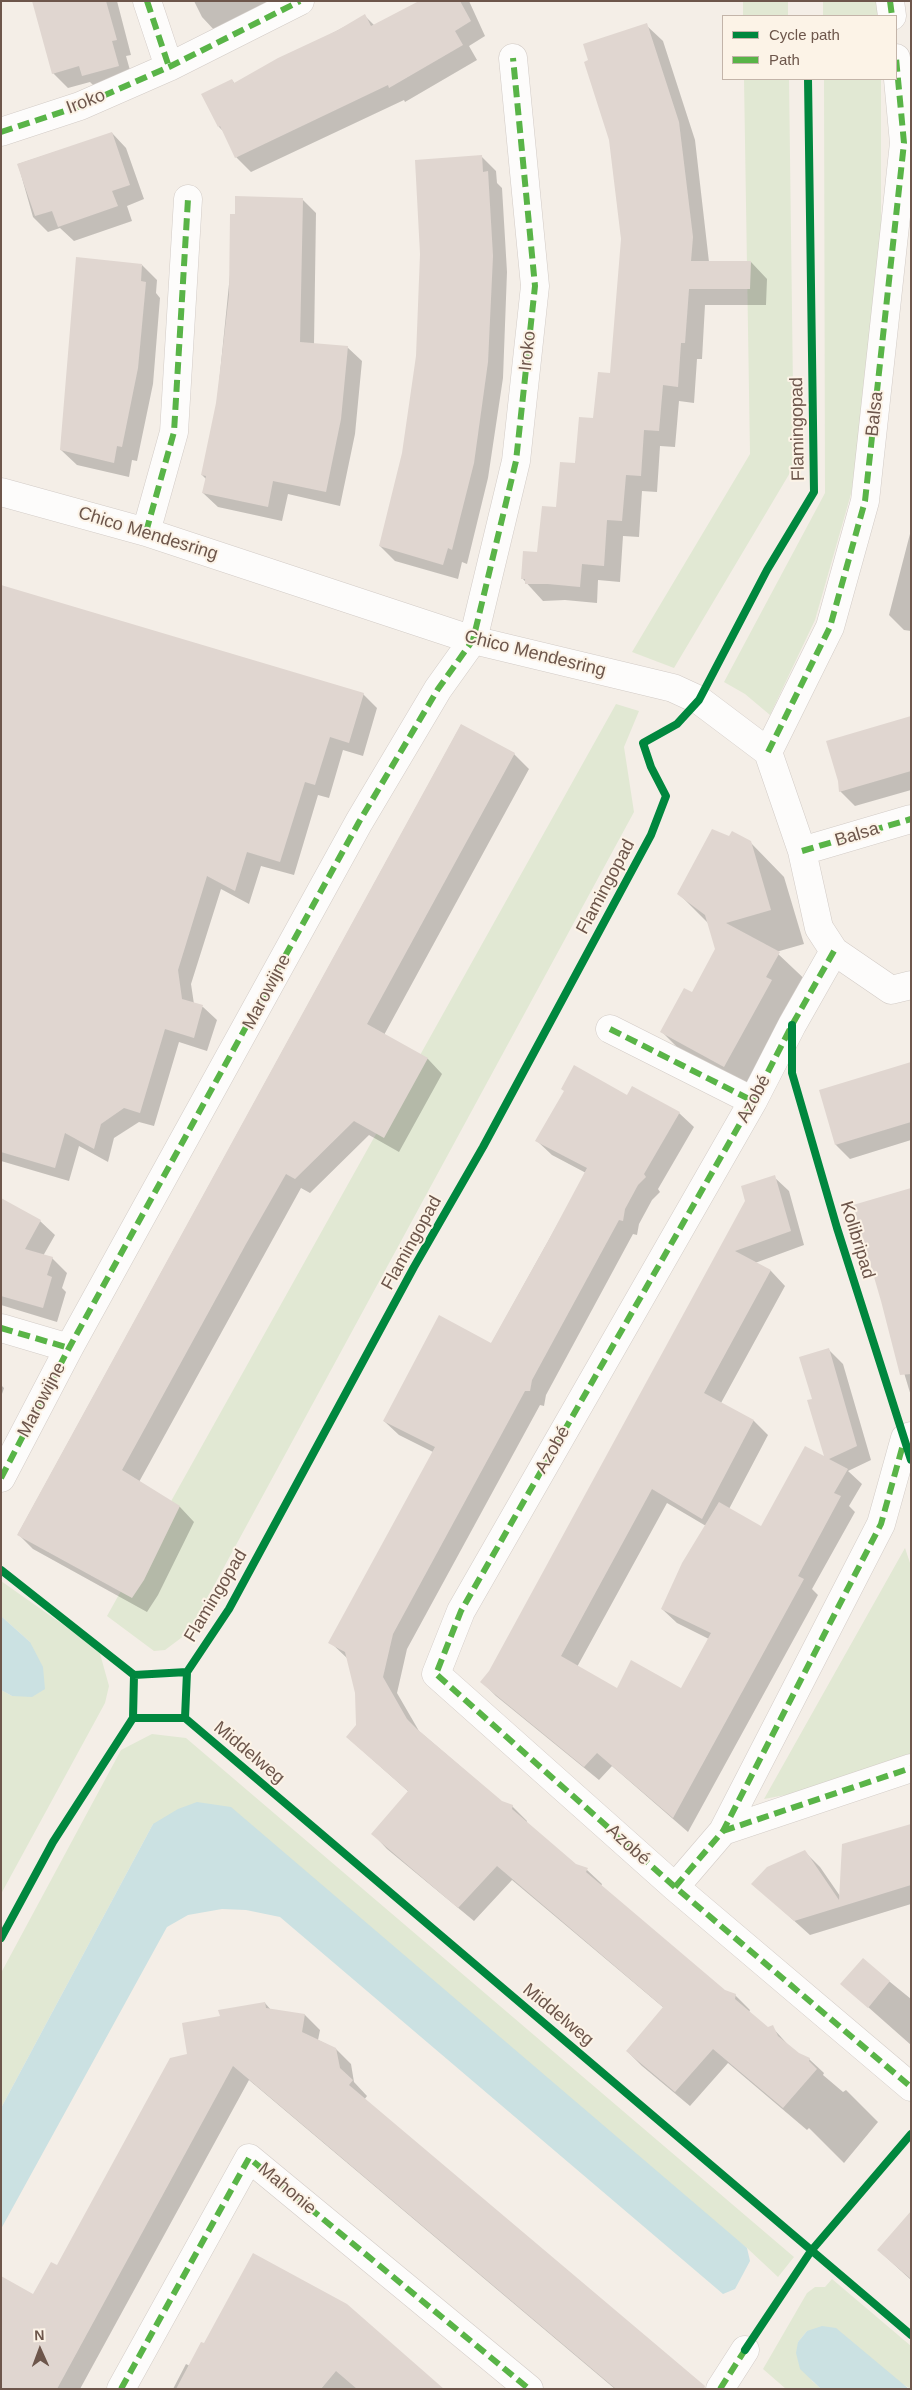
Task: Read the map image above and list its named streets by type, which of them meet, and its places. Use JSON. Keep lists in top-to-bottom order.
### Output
{
  "streets": {
    "street": [
      "Iroko",
      "Balsa",
      "Chico Mendesring",
      "Marowijne",
      "Azobé",
      "Mahonie"
    ],
    "cycle path": ["Flamingopad", "Kolibripad", "Middelweg"]
  },
  "crossings": [
    ["Iroko", "Chico Mendesring"],
    ["Iroko", "Marowijne"],
    ["Balsa", "Chico Mendesring"],
    ["Chico Mendesring", "Marowijne"]
  ],
  "legend": ["Cycle path", "Path"],
  "north": "top"
}
